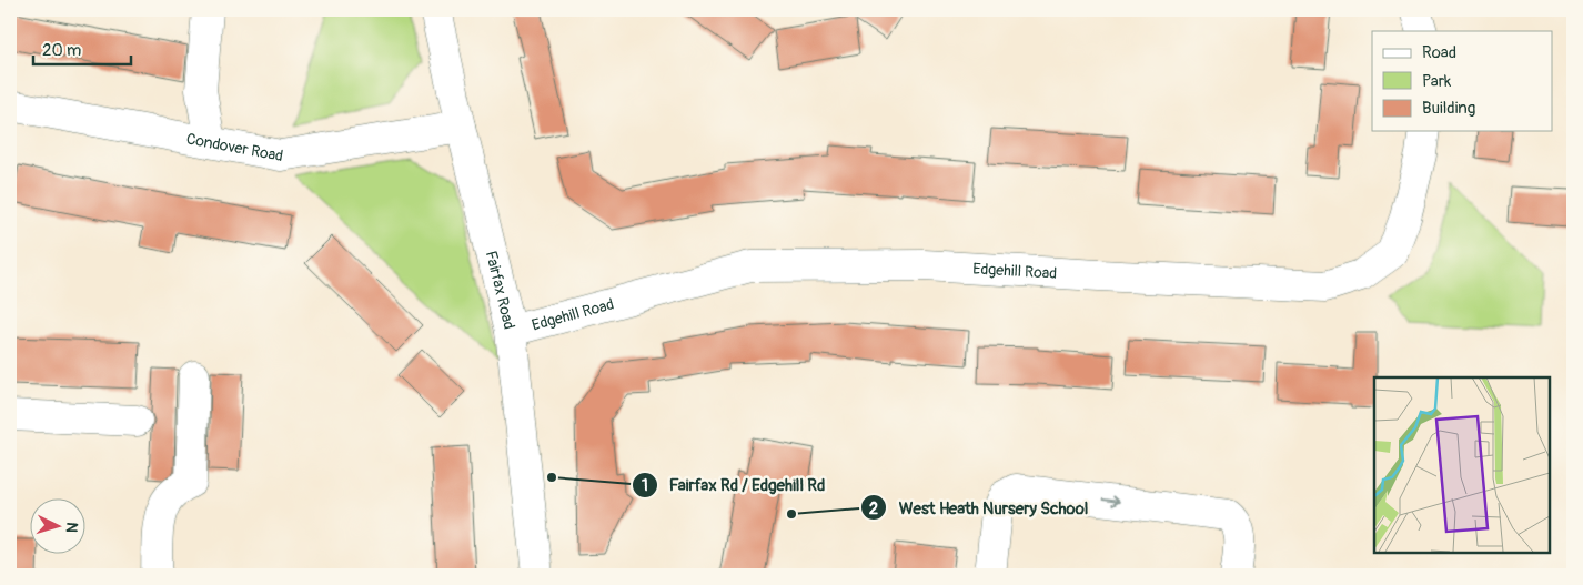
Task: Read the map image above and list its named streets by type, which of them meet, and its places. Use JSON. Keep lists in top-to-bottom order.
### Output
{
  "streets": {
    "street": ["Condover Road", "Edgehill Road", "Fairfax Road"]
  },
  "crossings": [
    ["Condover Road", "Fairfax Road"],
    ["Edgehill Road", "Fairfax Road"]
  ],
  "places": ["Fairfax Rd / Edgehill Rd", "West Heath Nursery School"],
  "legend": ["Road", "Park", "Building"],
  "scale_bar": "20 m",
  "north": "right"
}
